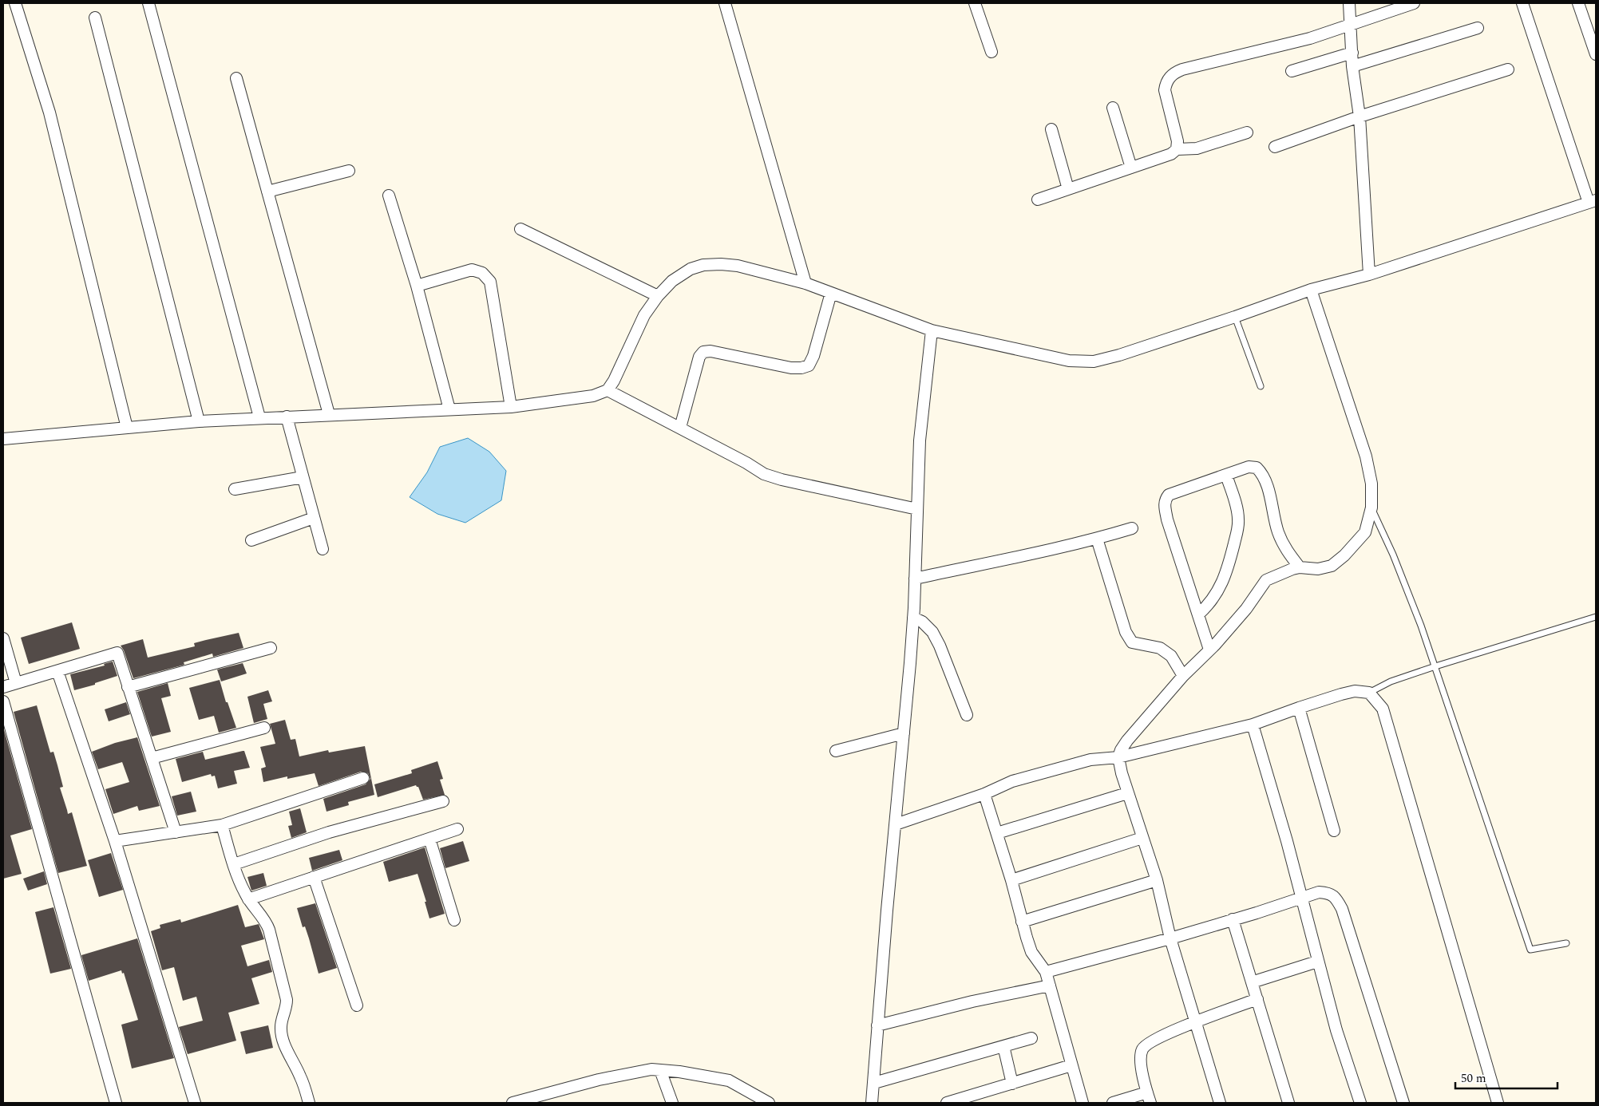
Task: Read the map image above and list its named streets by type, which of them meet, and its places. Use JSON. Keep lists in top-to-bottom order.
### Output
{
  "scale_bar": "50 m"
}
